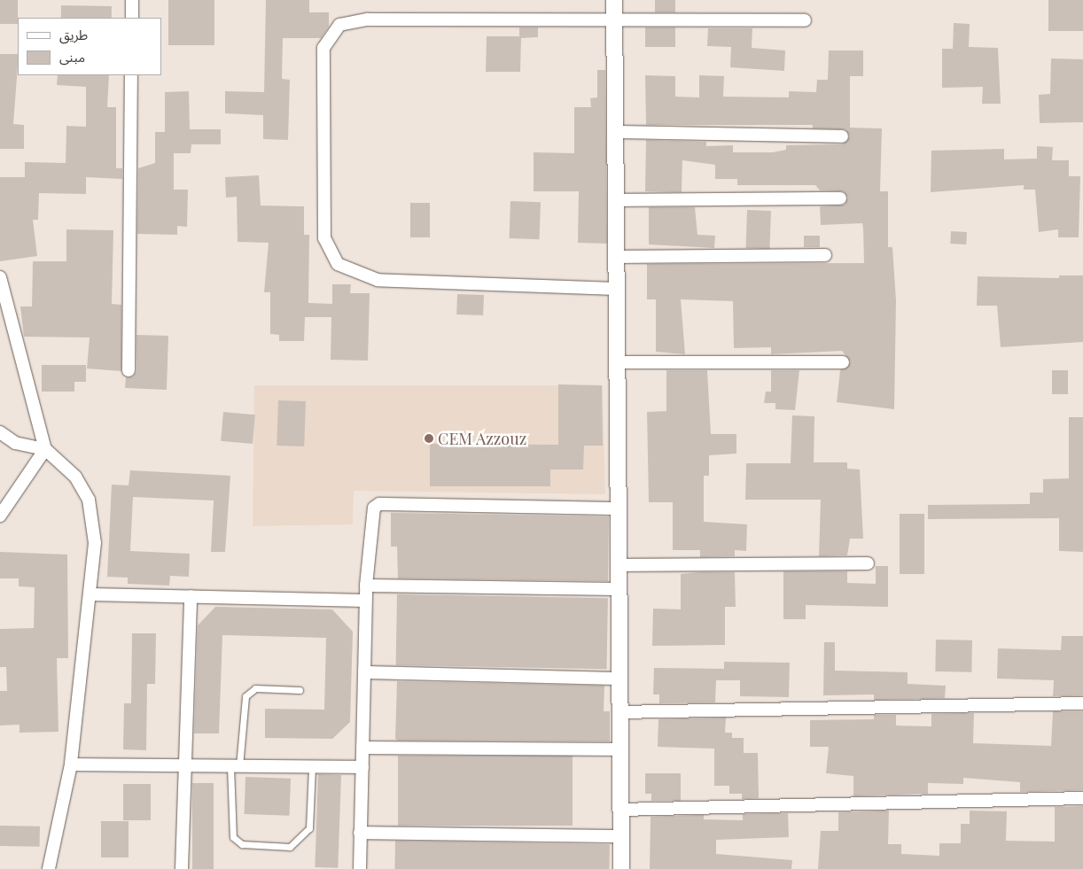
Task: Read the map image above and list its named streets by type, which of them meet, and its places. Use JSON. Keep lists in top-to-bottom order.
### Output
{
  "places": ["CEM Azzouz"],
  "legend": ["طريق", "مبنى"]
}
